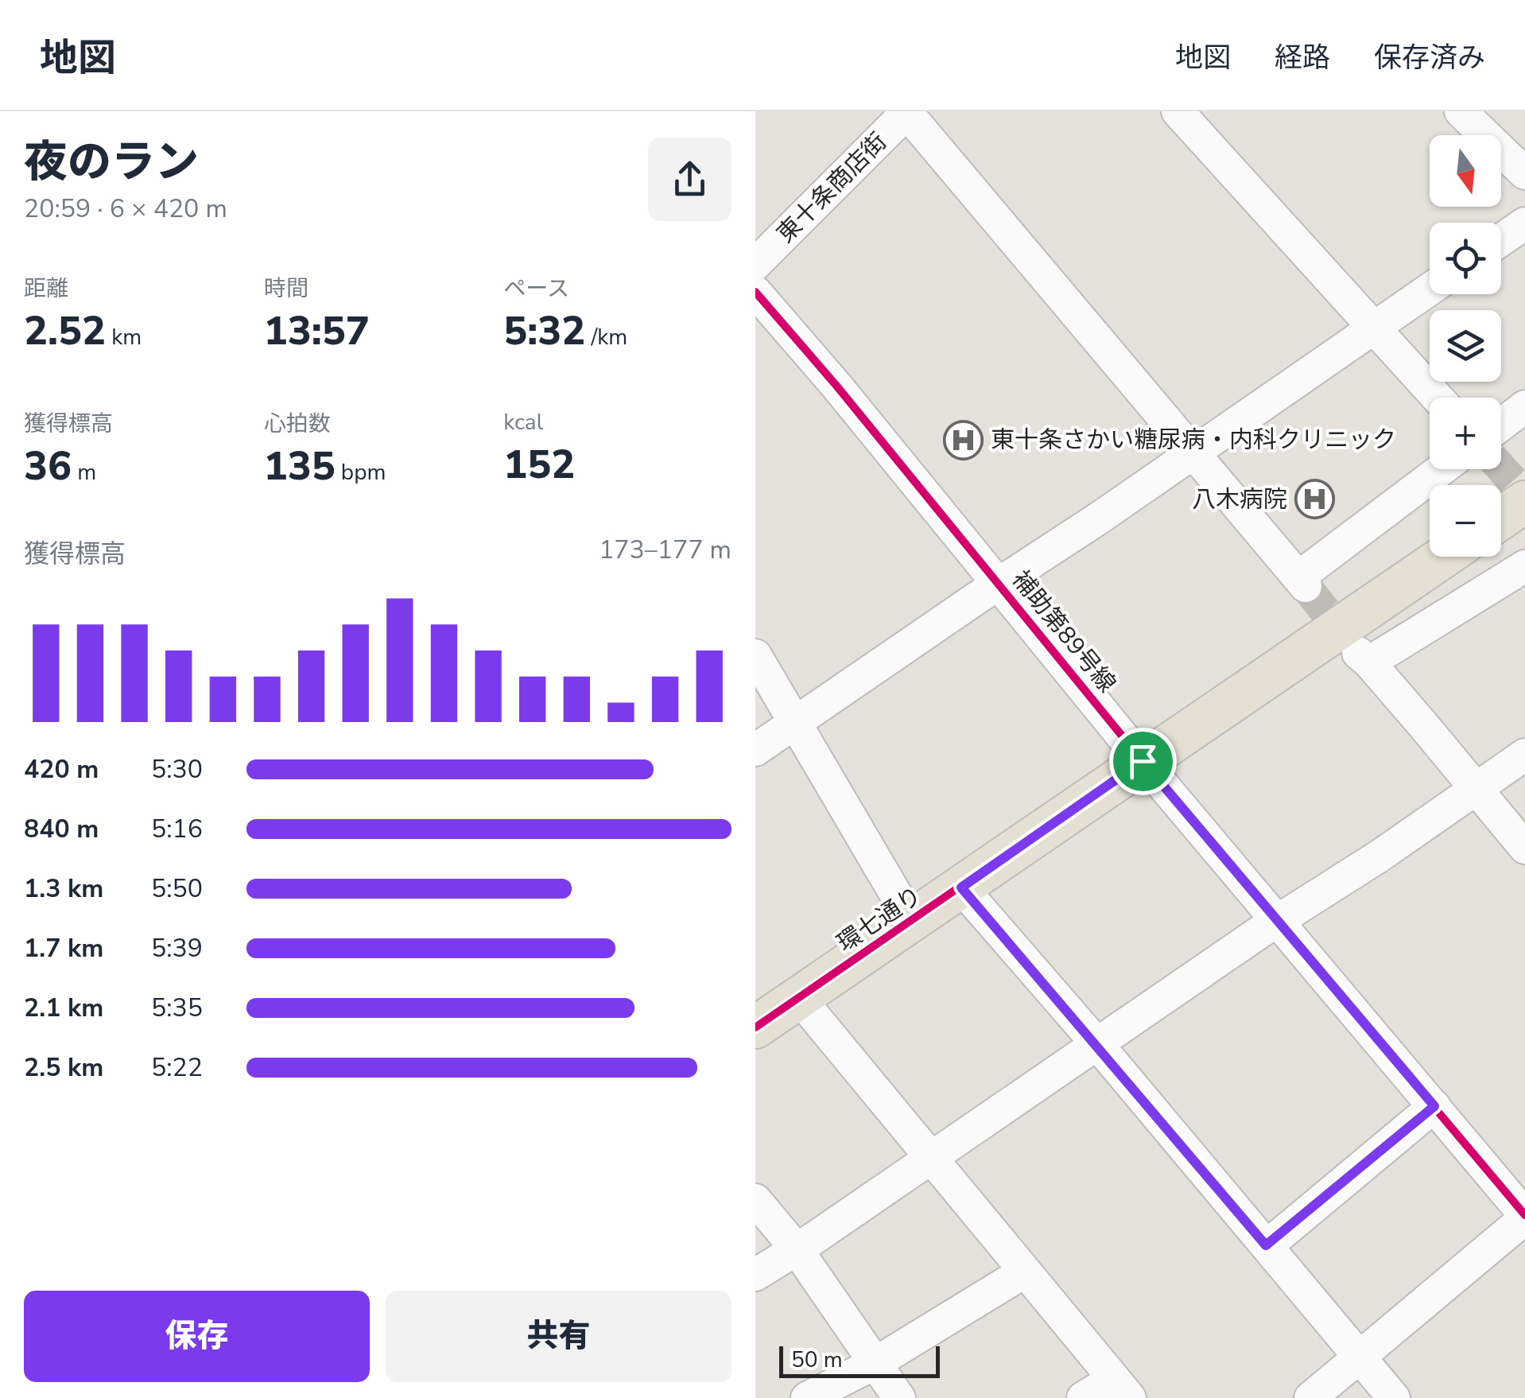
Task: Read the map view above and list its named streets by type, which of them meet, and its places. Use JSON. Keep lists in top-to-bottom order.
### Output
{
  "streets": {
    "main road": ["環七通り"],
    "street": ["東十条商店街", "補助第89号線"]
  },
  "crossings": [
    ["補助第89号線", "環七通り"]
  ],
  "places": {
    "hospital": ["東十条さかい糖尿病・内科クリニック", "八木病院"]
  },
  "scale_bar": "50 m",
  "north": "bottom",
  "page": {
    "header": "地図",
    "nav": ["地図", "経路", "保存済み"],
    "heading": ["夜のラン", "20:59 · 6 × 420 m"],
    "map_buttons": ["+", "−"],
    "stats": [
      ["距離", "2.52 km"],
      ["時間", "13:57"],
      ["ペース", "5:32 /km"],
      ["獲得標高", "36 m"],
      ["心拍数", "135 bpm"],
      ["kcal", "152"]
    ],
    "chart": ["獲得標高", "173–177 m"],
    "list": [
      {
        "name": "420 m",
        "note": "5:30"
      },
      {
        "name": "840 m",
        "note": "5:16"
      },
      {
        "name": "1.3 km",
        "note": "5:50"
      },
      {
        "name": "1.7 km",
        "note": "5:39"
      },
      {
        "name": "2.1 km",
        "note": "5:35"
      },
      {
        "name": "2.5 km",
        "note": "5:22"
      }
    ],
    "buttons": ["保存", "共有"],
    "scale": "50 m"
  }
}
